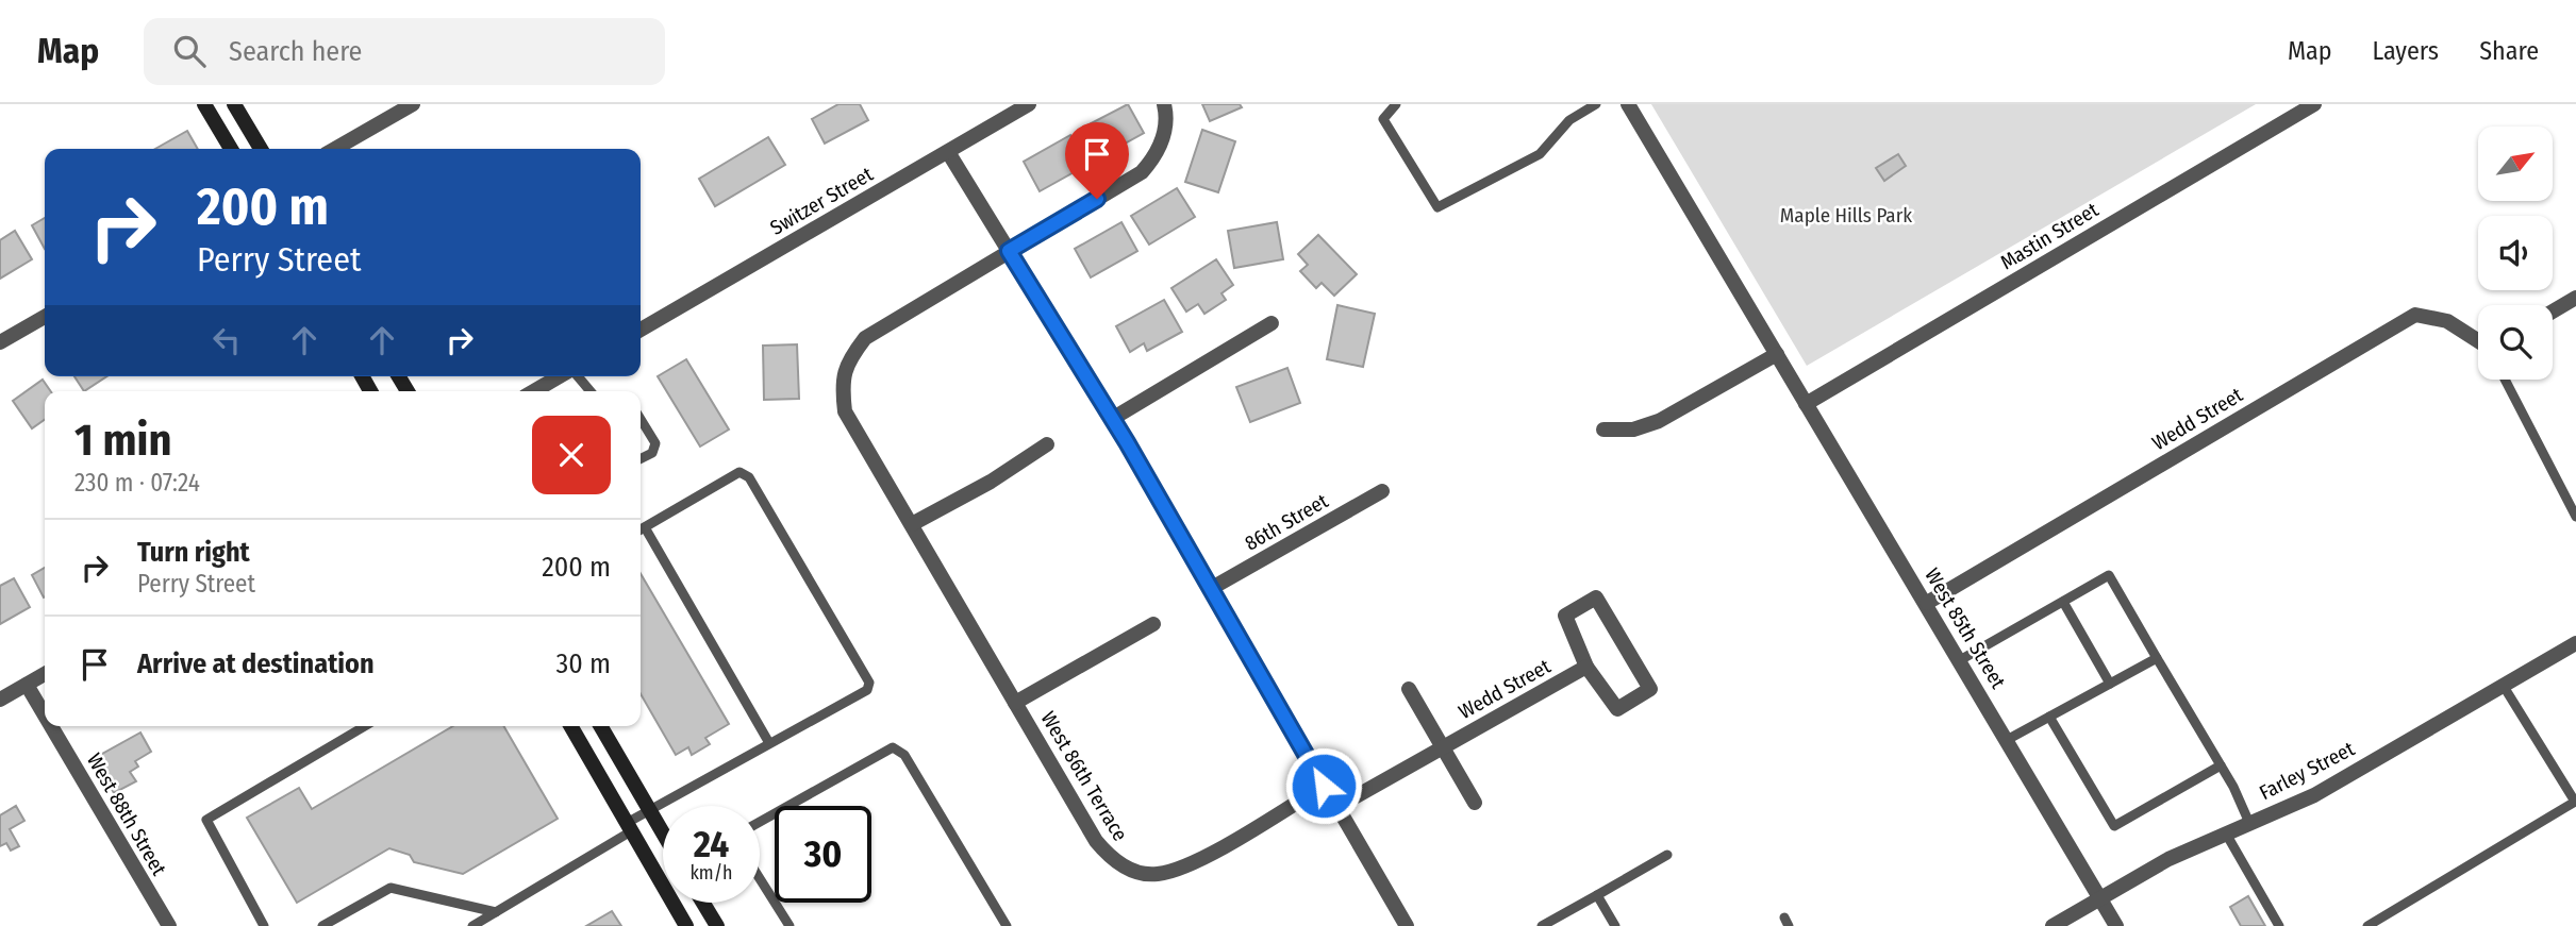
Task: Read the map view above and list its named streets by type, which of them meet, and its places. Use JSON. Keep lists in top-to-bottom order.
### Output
{
  "streets": {
    "street": [
      "Switzer Street",
      "Mastin Street",
      "Wedd Street",
      "86th Street",
      "West 85th Street",
      "Farley Street",
      "West 86th Terrace",
      "West 88th Street"
    ]
  },
  "crossings": [
    ["Mastin Street", "West 85th Street"],
    ["Wedd Street", "West 85th Street"],
    ["West 85th Street", "Farley Street"]
  ],
  "parks": ["Maple Hills Park"],
  "north": "top right",
  "page": {
    "header": "Map",
    "search": "Search here",
    "nav": ["Map", "Layers", "Share"],
    "turn": ["200 m", "Perry Street"],
    "heading": ["1 min", "230 m · 07:24"],
    "list": [
      {
        "name": "Turn right",
        "note": "Perry Street",
        "value": "200 m"
      },
      {
        "name": "Arrive at destination",
        "value": "30 m"
      }
    ],
    "speed": "24 km/h",
    "limit": "30"
  }
}
